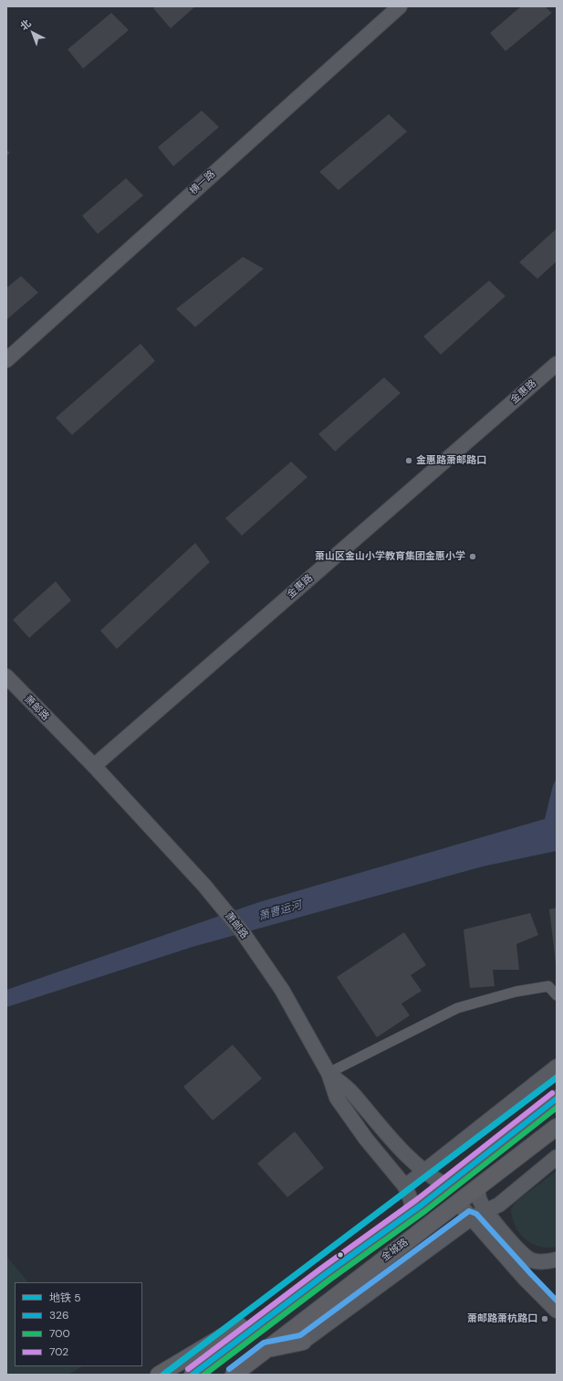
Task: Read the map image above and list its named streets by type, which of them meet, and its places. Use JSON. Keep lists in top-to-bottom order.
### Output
{
  "streets": {
    "main road": [
      "横一路",
      "金惠路",
      "萧邮路",
      "金城路"
    ]
  },
  "crossings": [
    ["金惠路", "萧邮路"]
  ],
  "water": ["萧曹运河"],
  "places": ["金惠路萧邮路口", "萧山区金山小学教育集团金惠小学", "萧邮路萧杭路口"],
  "lines": [
    "metro line 5",
    "transit line 702",
    "transit line 326",
    "transit line 700"
  ],
  "legend": [
    "地铁 5",
    "326",
    "700",
    "702"
  ],
  "north": "top left"
}
